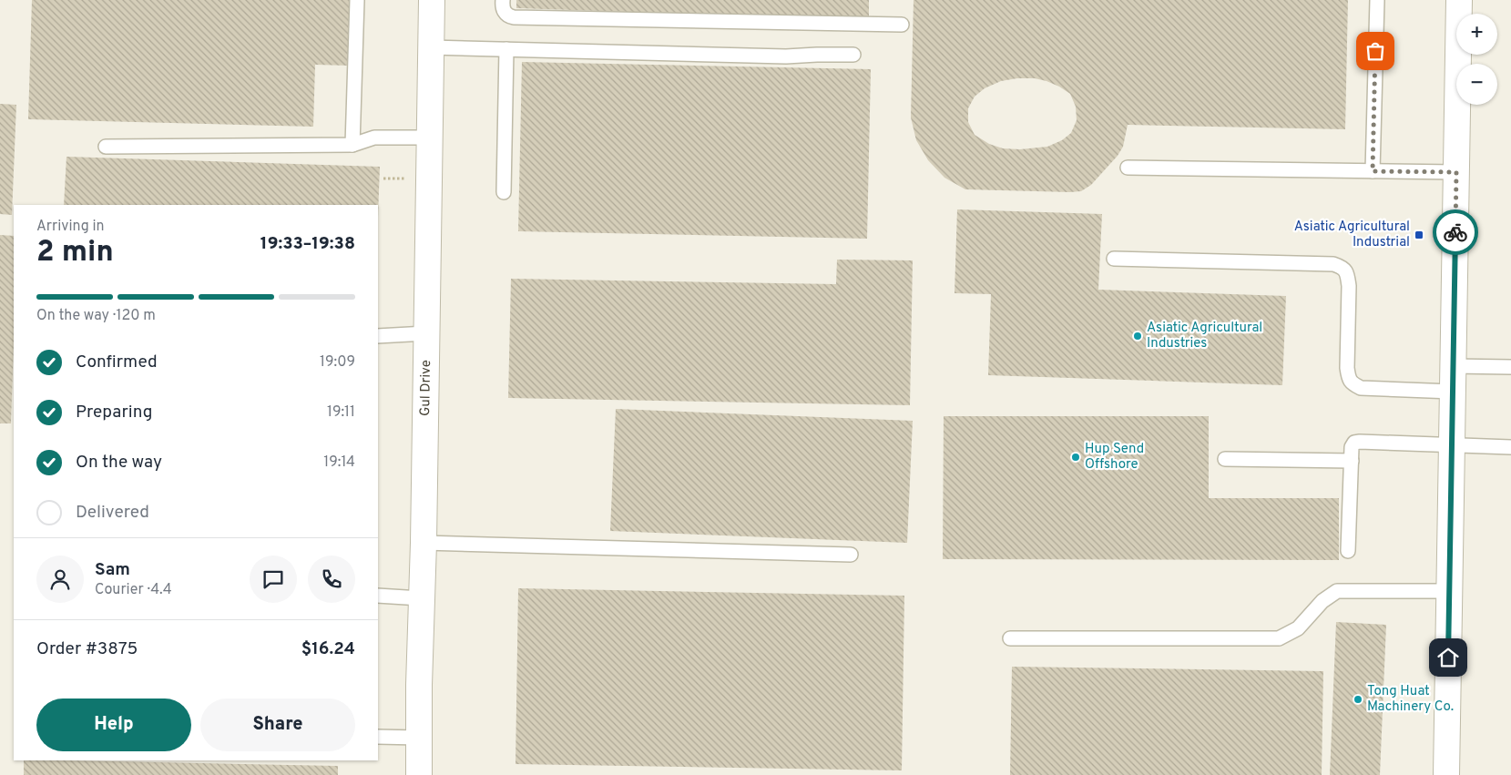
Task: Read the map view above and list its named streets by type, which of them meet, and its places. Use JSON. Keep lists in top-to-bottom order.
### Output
{
  "streets": {
    "street": ["Gul Drive"]
  },
  "places": {
    "transit": ["Asiatic Agricultural Industrial"],
    "other": ["Asiatic Agricultural Industries", "Hup Send Offshore", "Tong Huat Machinery Co."]
  },
  "page": {
    "map_buttons": ["+", "−"],
    "heading": ["2 min", "Arriving in", "19:33–19:38"],
    "panel": [
      "Sam",
      "Courier · 4.4",
      "Order #3875",
      "$16.24"
    ],
    "bar": "On the way · 120 m",
    "list": [
      ["Confirmed", "19:09"],
      ["Preparing", "19:11"],
      ["On the way", "19:14"],
      "Delivered"
    ],
    "buttons": ["Help", "Share"]
  }
}
